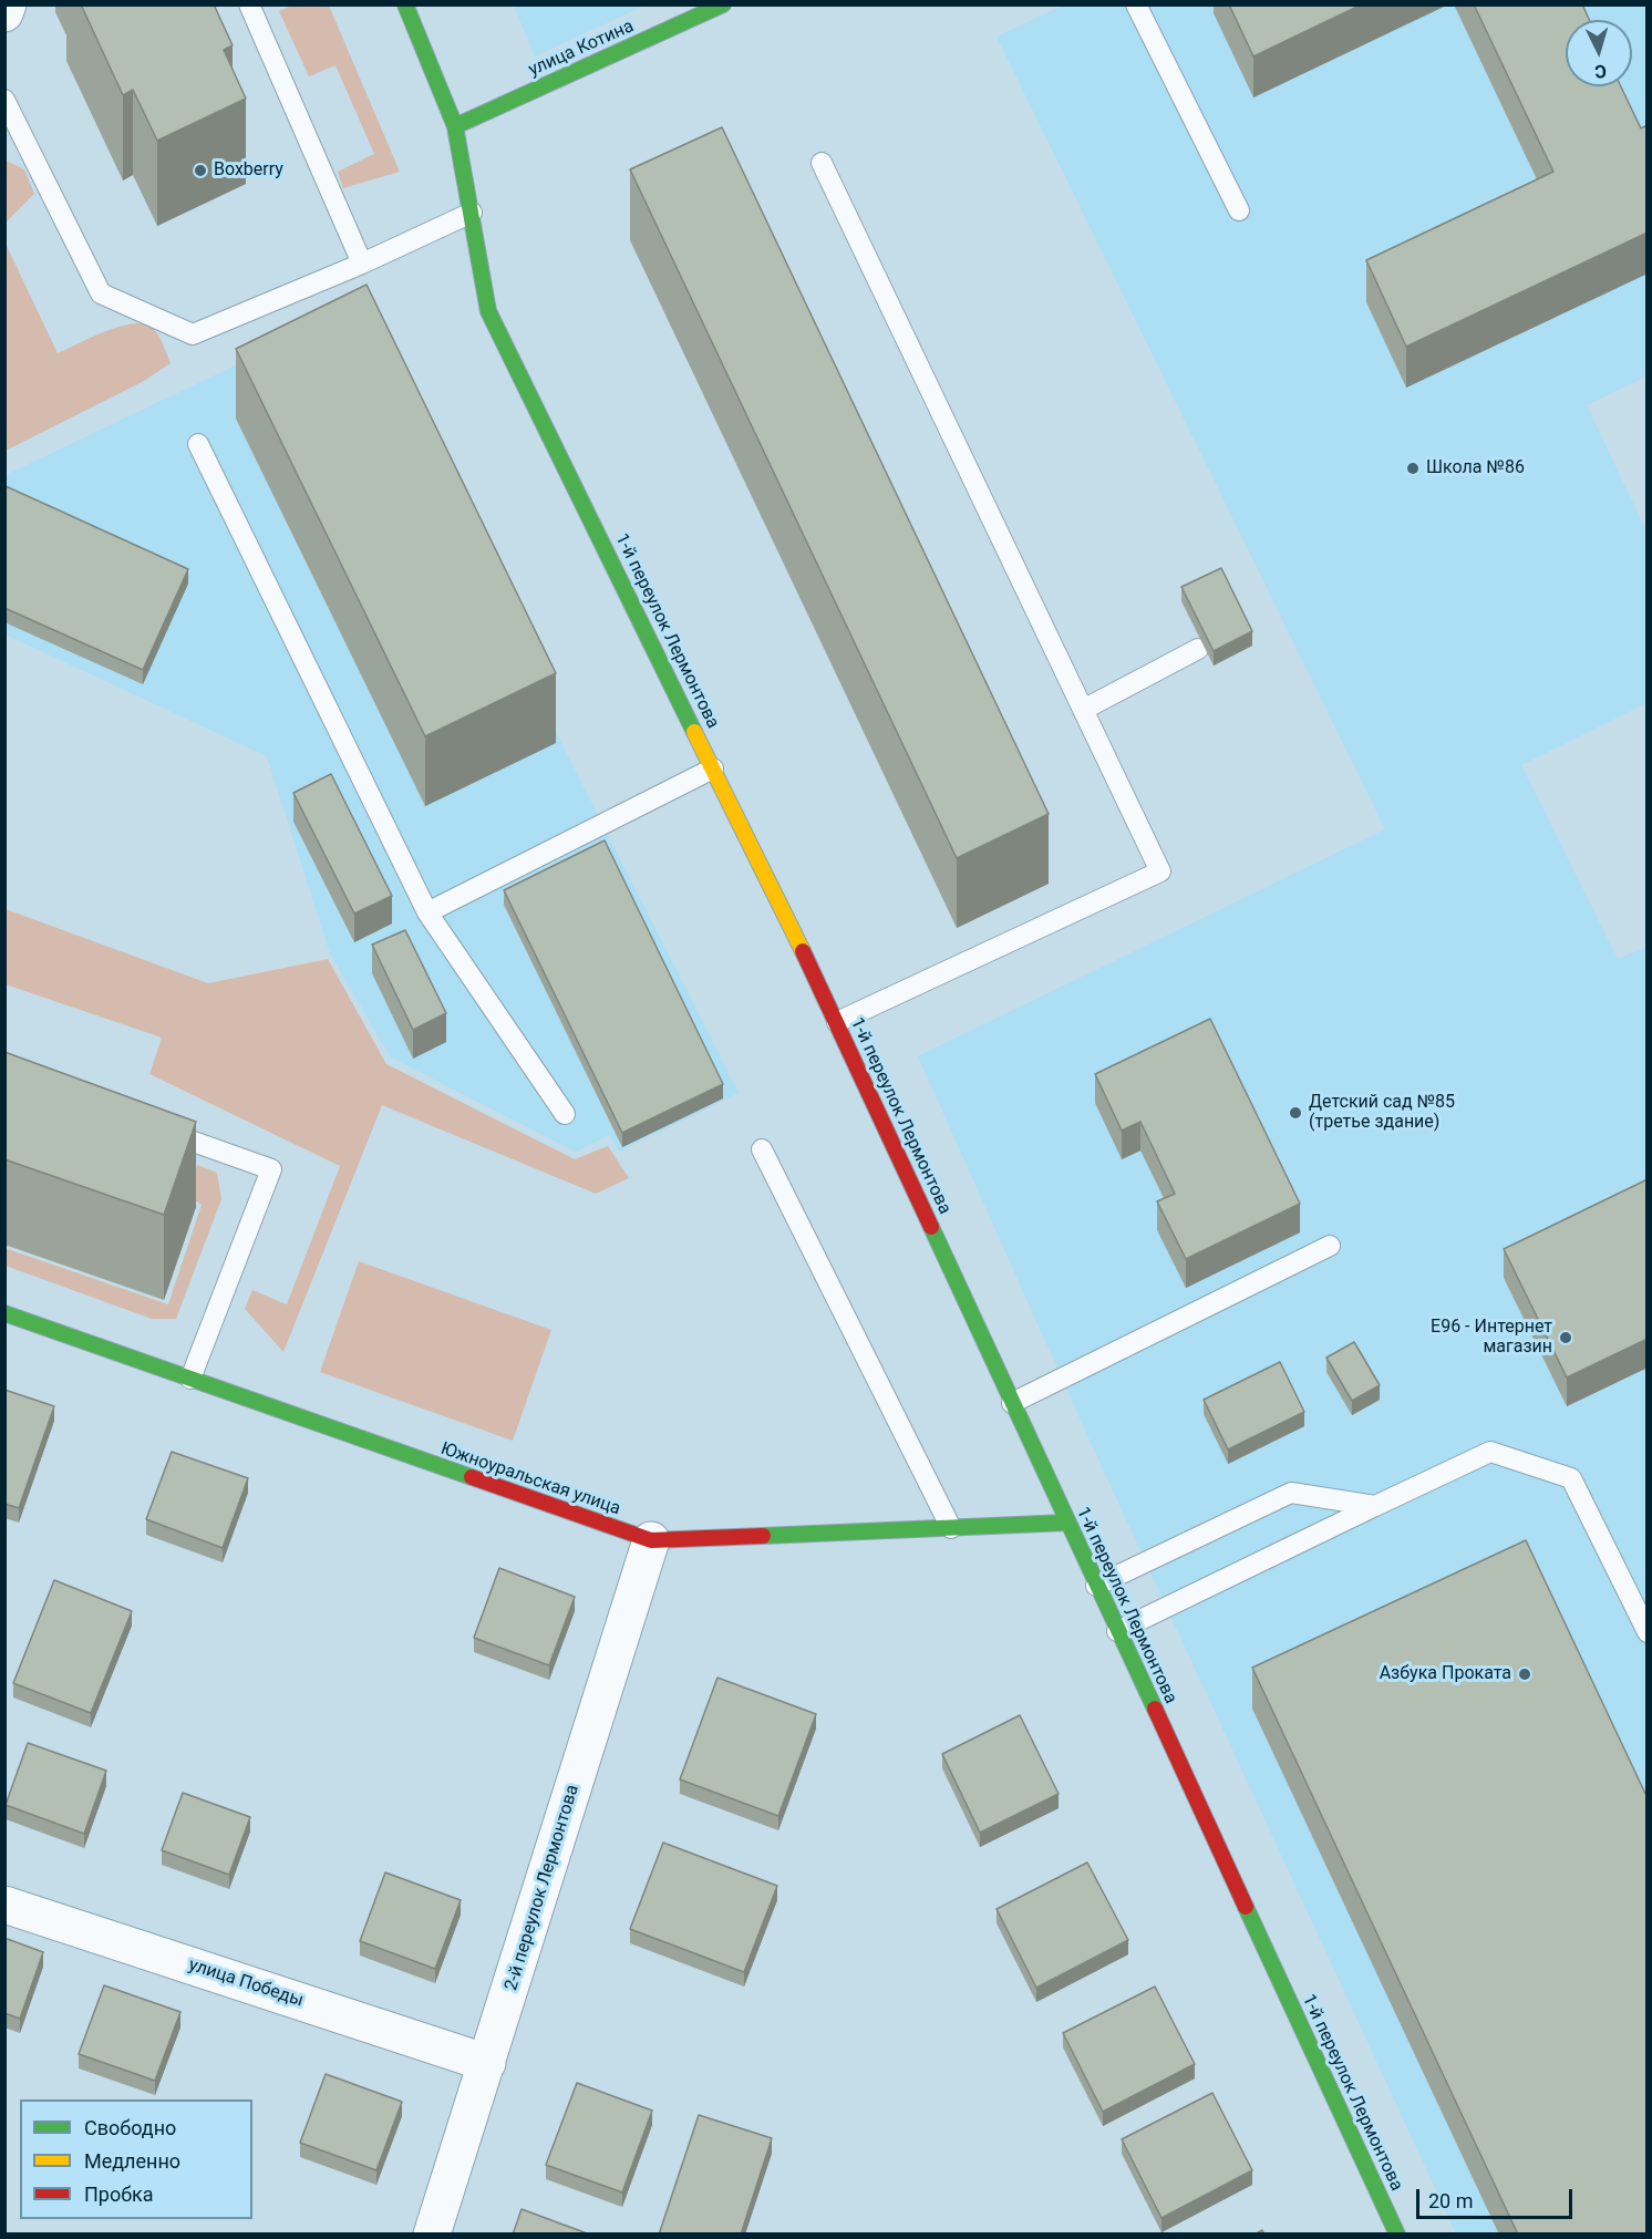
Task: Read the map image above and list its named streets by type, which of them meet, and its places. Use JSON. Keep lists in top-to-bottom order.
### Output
{
  "streets": {
    "street": [
      "улица Котина",
      "1-й переулок Лермонтова",
      "Южноуральская улица",
      "2-й переулок Лермонтова",
      "улица Победы"
    ]
  },
  "crossings": [
    ["улица Котина", "1-й переулок Лермонтова"],
    ["1-й переулок Лермонтова", "Южноуральская улица"],
    ["Южноуральская улица", "2-й переулок Лермонтова"],
    ["2-й переулок Лермонтова", "улица Победы"]
  ],
  "places": [
    "Boxberry",
    "Школа №86",
    "Детский сад №85 (третье здание)",
    "Е96 - Интернет магазин",
    "Азбука Проката"
  ],
  "legend": ["Свободно", "Медленно", "Пробка"],
  "scale_bar": "20 m",
  "north": "bottom"
}
